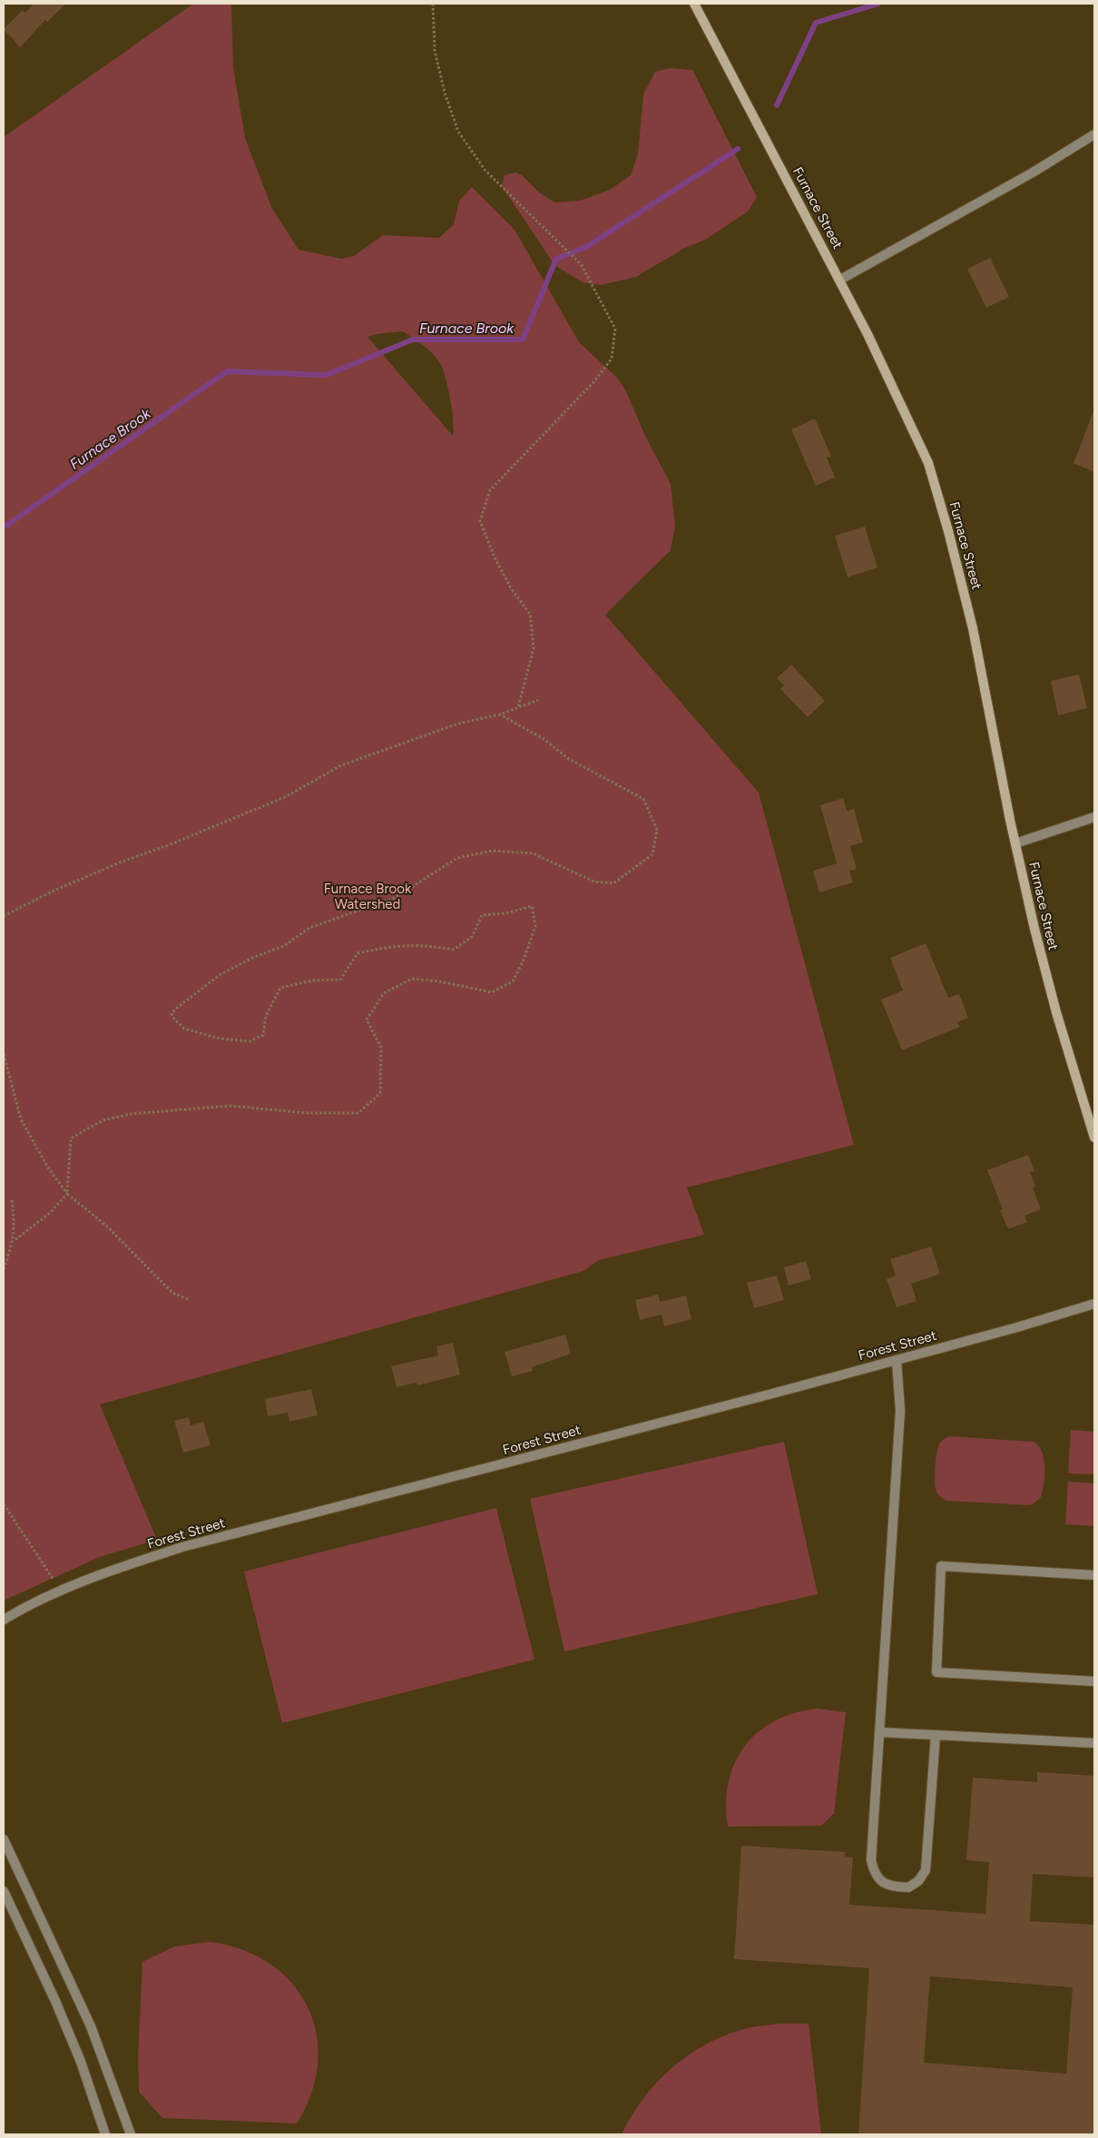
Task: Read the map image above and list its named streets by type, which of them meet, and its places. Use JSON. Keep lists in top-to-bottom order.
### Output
{
  "streets": {
    "main road": ["Furnace Street"],
    "street": ["Forest Street"]
  },
  "water": ["Furnace Brook"],
  "parks": ["Furnace Brook Watershed"]
}
